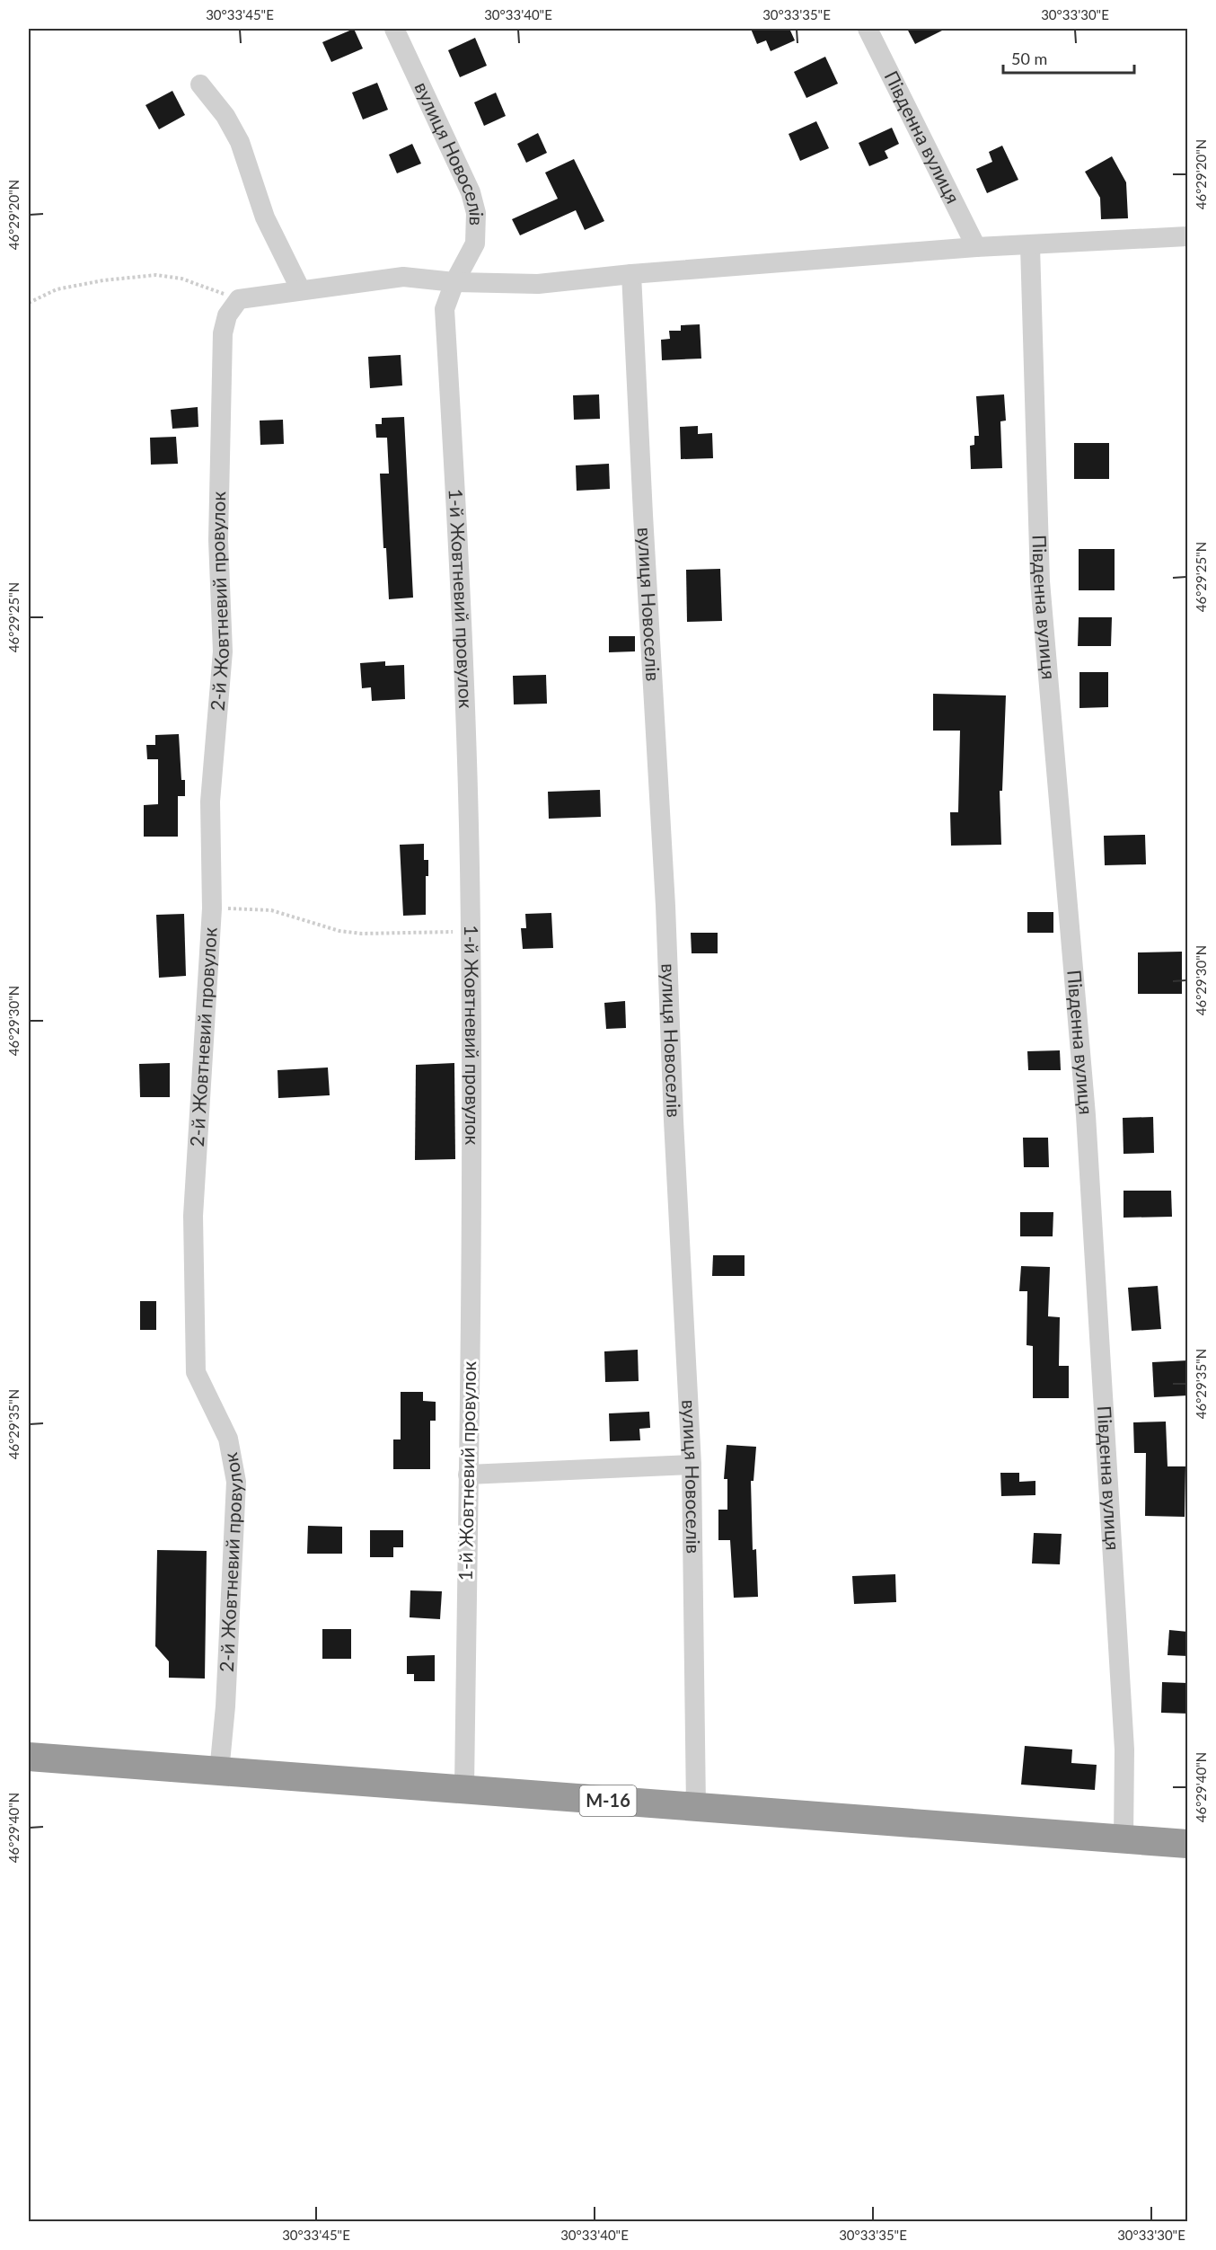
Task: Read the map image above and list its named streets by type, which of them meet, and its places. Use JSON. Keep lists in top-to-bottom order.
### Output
{
  "streets": {
    "highway": ["М-16"],
    "street": [
      "Південна вулиця",
      "вулиця Новоселів",
      "1-й Жовтневий провулок",
      "2-й Жовтневий провулок"
    ]
  },
  "crossings": [
    ["Південна вулиця", "М-16"],
    ["вулиця Новоселів", "1-й Жовтневий провулок"],
    ["вулиця Новоселів", "М-16"],
    ["1-й Жовтневий провулок", "М-16"],
    ["2-й Жовтневий провулок", "М-16"]
  ],
  "scale_bar": "50 m",
  "coordinates": [
    "30°33'45\"E",
    "30°33'40\"E",
    "30°33'35\"E",
    "30°33'30\"E",
    "46°29'20\"N",
    "46°29'25\"N",
    "46°29'30\"N",
    "46°29'35\"N",
    "46°29'40\"N"
  ]
}
